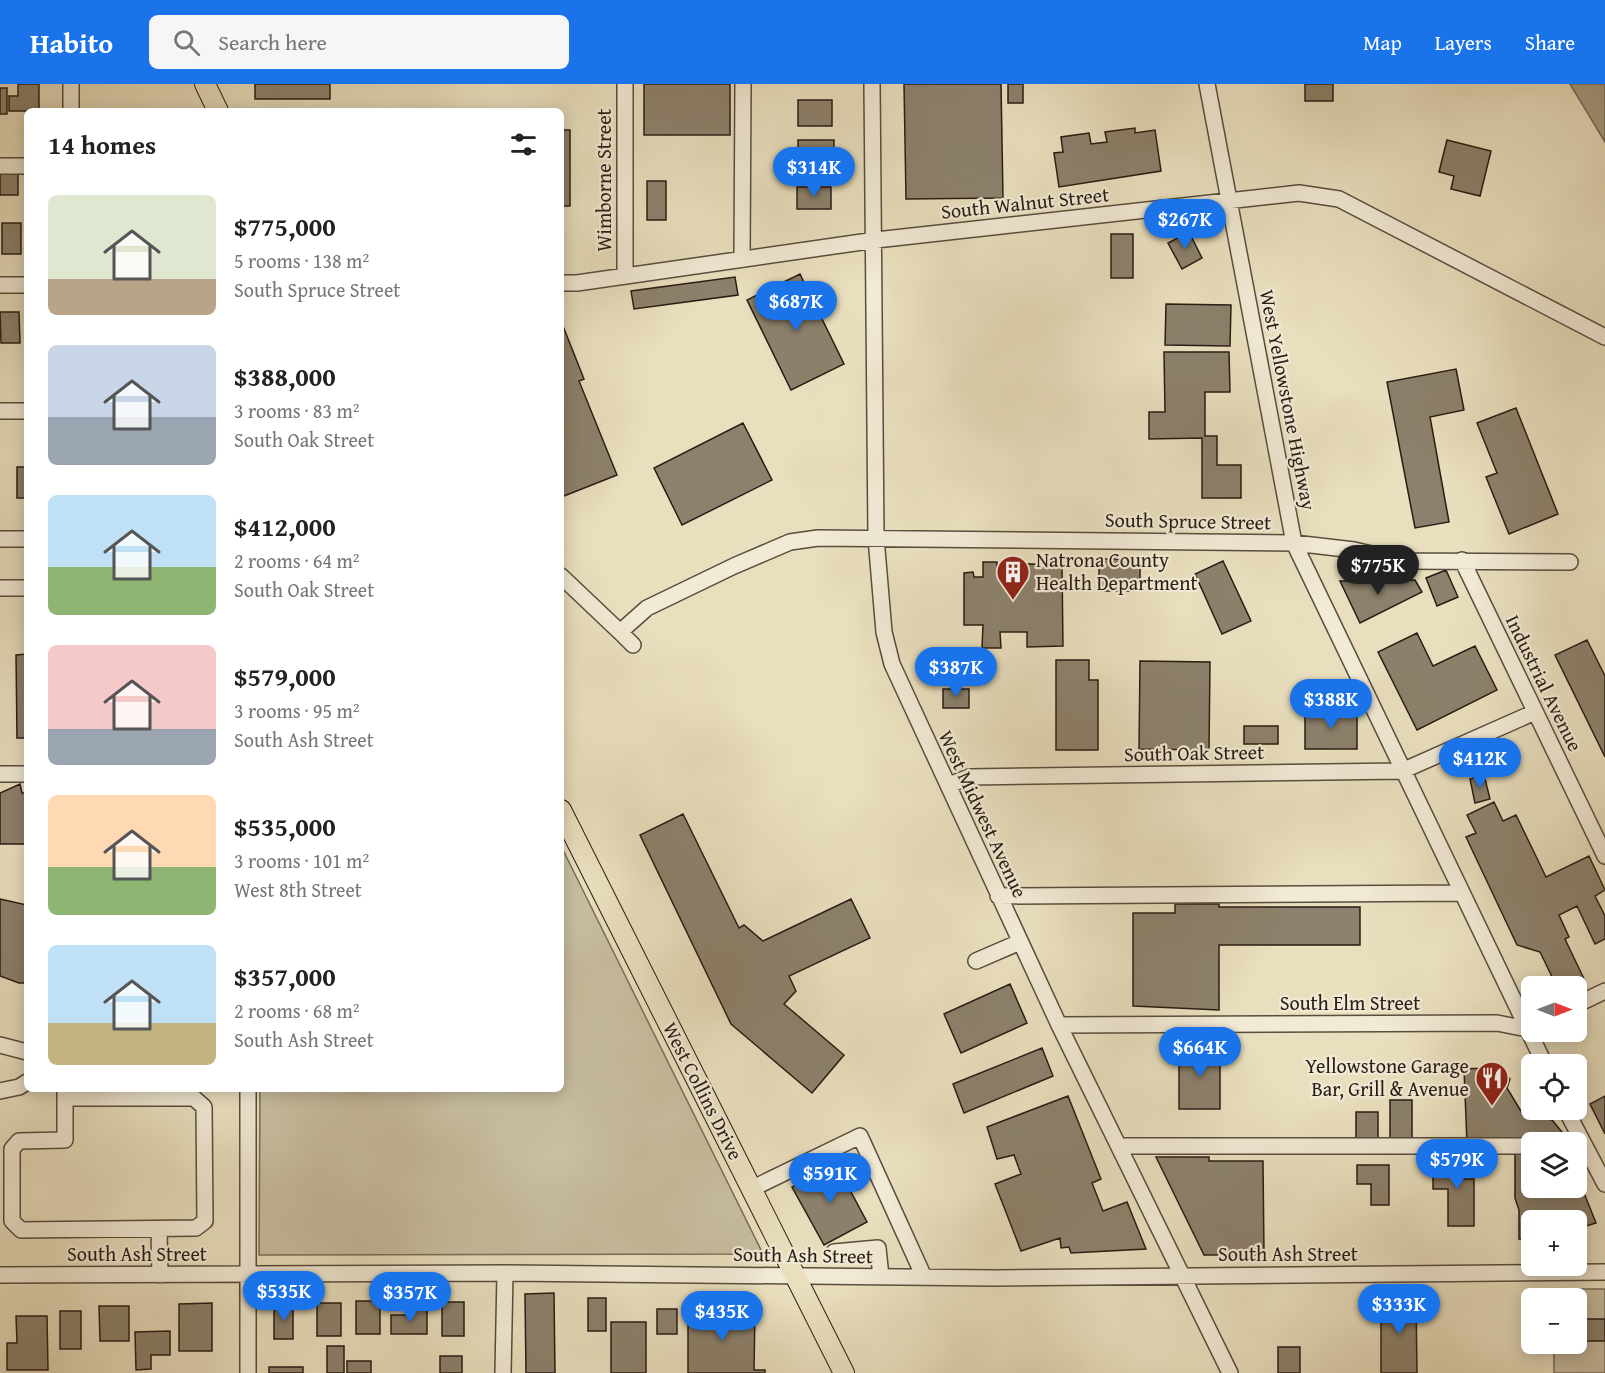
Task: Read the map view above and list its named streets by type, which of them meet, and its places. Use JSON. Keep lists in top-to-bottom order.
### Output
{
  "streets": {
    "main road": ["West Collins Drive"],
    "street": [
      "Wimborne Street",
      "South Walnut Street",
      "West Yellowstone Highway",
      "South Spruce Street",
      "Industrial Avenue",
      "South Oak Street",
      "West Midwest Avenue",
      "South Elm Street",
      "South Ash Street"
    ]
  },
  "crossings": [
    ["Wimborne Street", "South Walnut Street"],
    ["South Walnut Street", "West Yellowstone Highway"],
    ["South Walnut Street", "West Midwest Avenue"],
    ["West Yellowstone Highway", "South Spruce Street"],
    ["West Yellowstone Highway", "South Oak Street"],
    ["South Spruce Street", "Industrial Avenue"],
    ["South Spruce Street", "West Midwest Avenue"],
    ["Industrial Avenue", "South Oak Street"],
    ["South Oak Street", "West Midwest Avenue"],
    ["West Midwest Avenue", "South Elm Street"],
    ["West Midwest Avenue", "South Ash Street"],
    ["West Collins Drive", "South Ash Street"]
  ],
  "places": {
    "building": ["Natrona County Health Department"],
    "restaurant": ["Yellowstone Garage Bar, Grill & Avenue"]
  },
  "north": "right",
  "page": {
    "header": "Habito",
    "search": "Search here",
    "nav": ["Map", "Layers", "Share"],
    "heading": "14 homes",
    "price": [
      "$314K",
      "$267K",
      "$687K",
      "$775K",
      "$387K",
      "$388K",
      "$412K",
      "$664K",
      "$579K",
      "$591K",
      "$535K",
      "$357K",
      "$333K",
      "$435K"
    ],
    "list": [
      {
        "name": "$775,000",
        "note": "5 rooms · 138 m² · South Spruce Street"
      },
      {
        "name": "$388,000",
        "note": "3 rooms · 83 m² · South Oak Street"
      },
      {
        "name": "$412,000",
        "note": "2 rooms · 64 m² · South Oak Street"
      },
      {
        "name": "$579,000",
        "note": "3 rooms · 95 m² · South Ash Street"
      },
      {
        "name": "$535,000",
        "note": "3 rooms · 101 m² · West 8th Street"
      },
      {
        "name": "$357,000",
        "note": "2 rooms · 68 m² · South Ash Street"
      }
    ],
    "map_buttons": ["+", "−"]
  }
}
